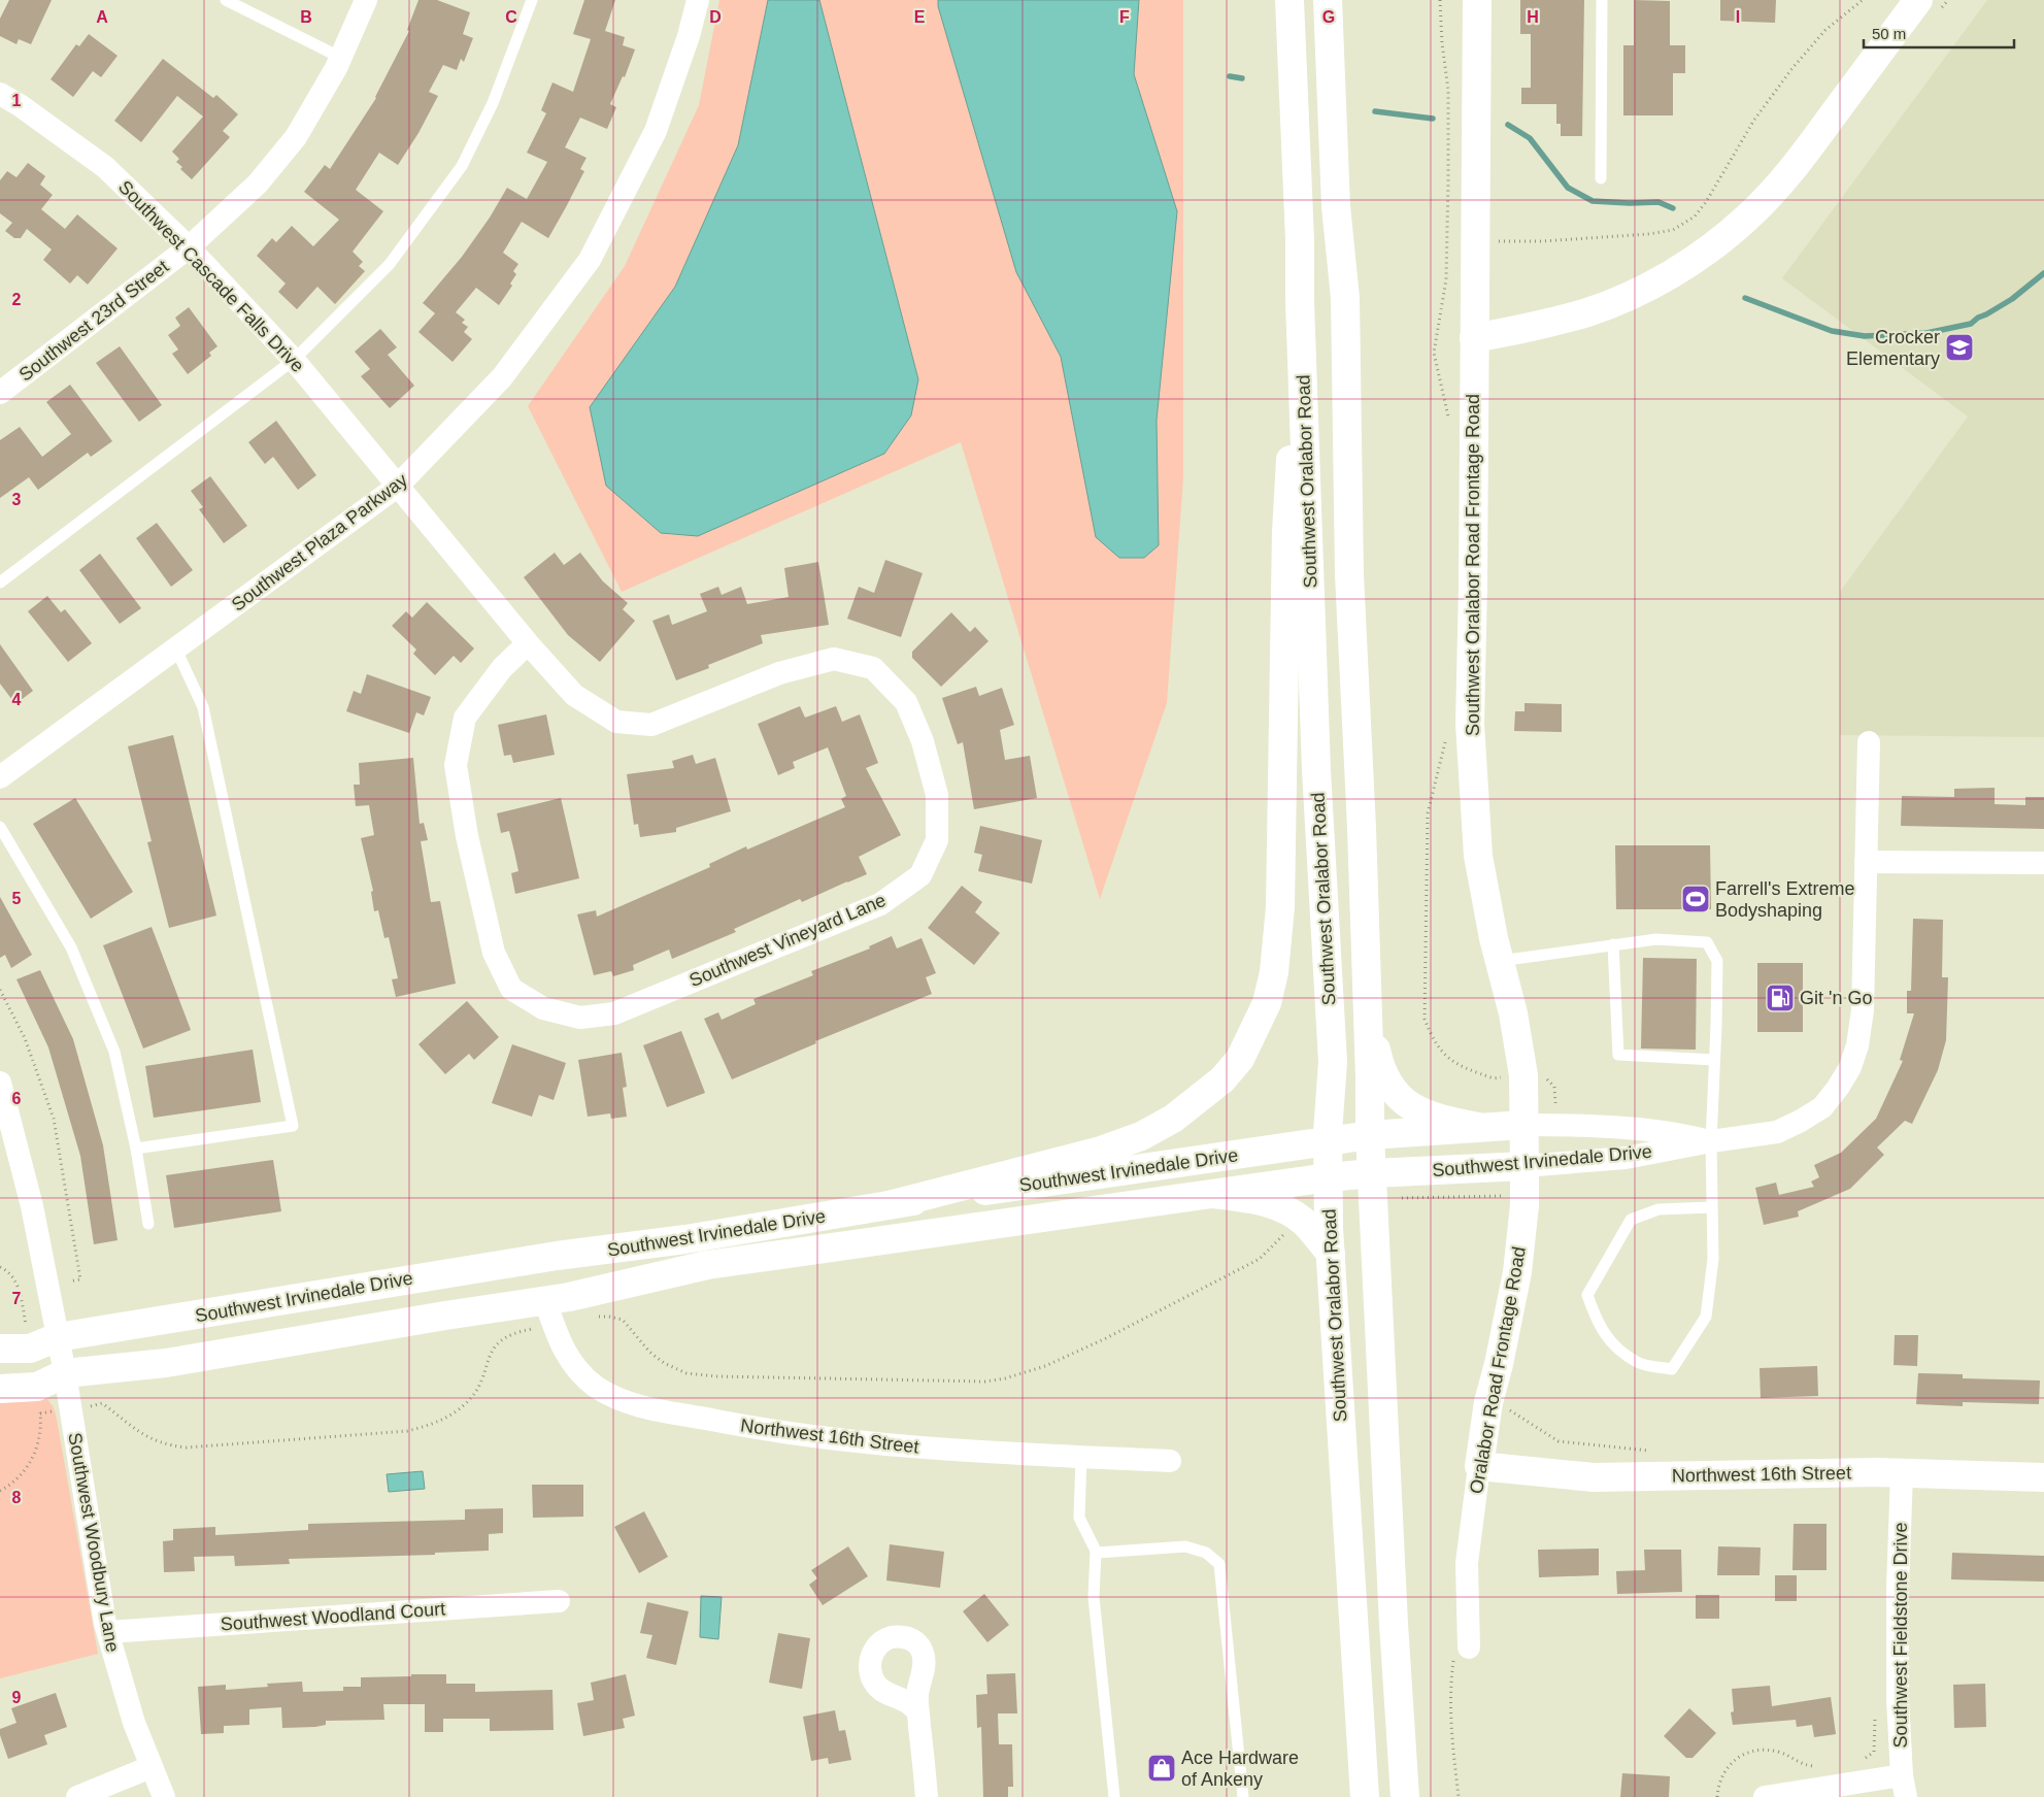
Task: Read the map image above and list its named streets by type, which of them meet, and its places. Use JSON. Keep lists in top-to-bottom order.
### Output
{
  "streets": {
    "main road": [
      "Southwest Oralabor Road",
      "Southwest Oralabor Road Frontage Road",
      "Southwest Irvinedale Drive",
      "Oralabor Road Frontage Road",
      "Northwest 16th Street"
    ],
    "street": [
      "Southwest Cascade Falls Drive",
      "Southwest 23rd Street",
      "Southwest Plaza Parkway",
      "Southwest Vineyard Lane",
      "Southwest Woodbury Lane",
      "Southwest Woodland Court",
      "Southwest Fieldstone Drive"
    ]
  },
  "crossings": [
    ["Southwest Cascade Falls Drive", "Southwest 23rd Street"],
    ["Southwest Cascade Falls Drive", "Southwest Plaza Parkway"],
    ["Southwest Cascade Falls Drive", "Southwest Vineyard Lane"],
    ["Southwest Oralabor Road", "Southwest Irvinedale Drive"],
    ["Southwest Plaza Parkway", "Southwest Vineyard Lane"],
    ["Southwest Oralabor Road Frontage Road", "Southwest Irvinedale Drive"],
    ["Southwest Oralabor Road Frontage Road", "Oralabor Road Frontage Road"],
    ["Southwest Irvinedale Drive", "Oralabor Road Frontage Road"],
    ["Southwest Irvinedale Drive", "Northwest 16th Street"],
    ["Southwest Irvinedale Drive", "Southwest Woodbury Lane"],
    ["Oralabor Road Frontage Road", "Northwest 16th Street"],
    ["Northwest 16th Street", "Southwest Fieldstone Drive"],
    ["Southwest Woodbury Lane", "Southwest Woodland Court"]
  ],
  "places": {
    "school or university": ["Crocker Elementary"],
    "sports": ["Farrell's Extreme Bodyshaping"],
    "fuel station": ["Git 'n Go"],
    "shop": ["Ace Hardware of Ankeny"]
  },
  "scale_bar": "50 m",
  "grid": {
    "columns": [
      "A",
      "B",
      "C",
      "D",
      "E",
      "F",
      "G",
      "H",
      "I"
    ],
    "rows": [
      "1",
      "2",
      "3",
      "4",
      "5",
      "6",
      "7",
      "8",
      "9"
    ]
  }
}
